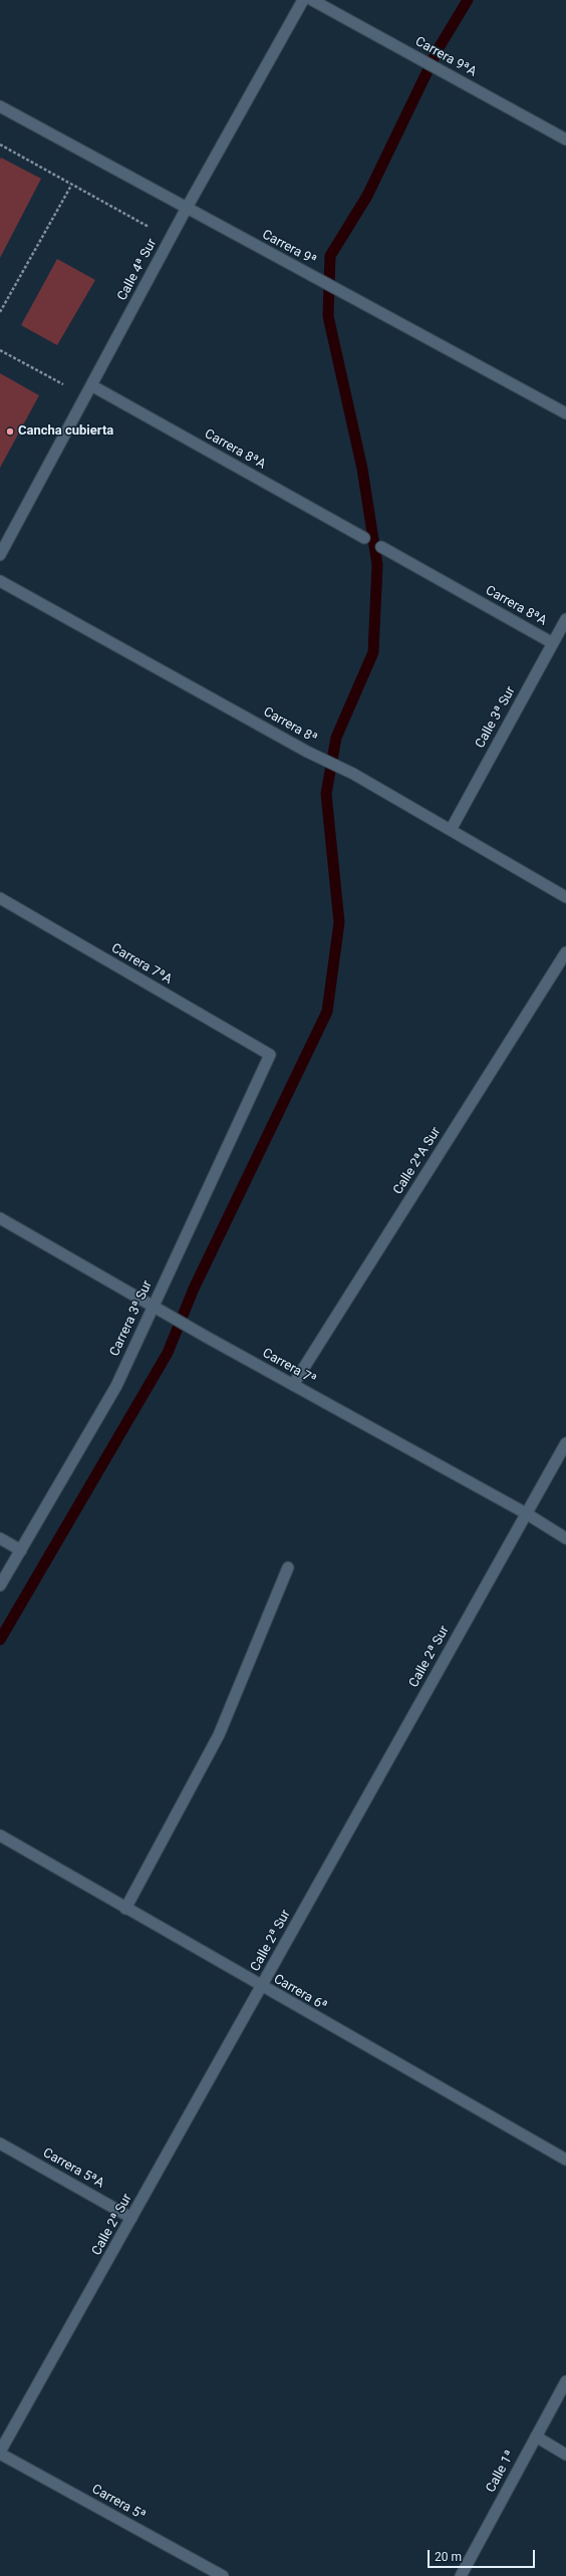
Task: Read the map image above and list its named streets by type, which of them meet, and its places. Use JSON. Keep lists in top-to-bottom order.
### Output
{
  "streets": {
    "street": [
      "Carrera 9ªA",
      "Carrera 9ª",
      "Calle 4ª Sur",
      "Carrera 8ªA",
      "Calle 3ª Sur",
      "Carrera 8ª",
      "Carrera 7ªA",
      "Calle 2ªA Sur",
      "Carrera 3ª Sur",
      "Carrera 7ª",
      "Calle 2ª Sur",
      "Carrera 6ª",
      "Carrera 5ªA",
      "Calle 1ª",
      "Carrera 5ª"
    ]
  },
  "crossings": [
    ["Carrera 9ª", "Calle 4ª Sur"],
    ["Calle 4ª Sur", "Carrera 8ªA"],
    ["Carrera 8ªA", "Calle 3ª Sur"],
    ["Calle 3ª Sur", "Carrera 8ª"],
    ["Carrera 7ªA", "Carrera 3ª Sur"],
    ["Calle 2ªA Sur", "Carrera 7ª"],
    ["Carrera 3ª Sur", "Carrera 7ª"],
    ["Carrera 7ª", "Calle 2ª Sur"],
    ["Calle 2ª Sur", "Carrera 6ª"],
    ["Calle 2ª Sur", "Carrera 5ªA"],
    ["Calle 2ª Sur", "Carrera 5ª"]
  ],
  "places": ["Cancha cubierta"],
  "scale_bar": "20 m"
}
